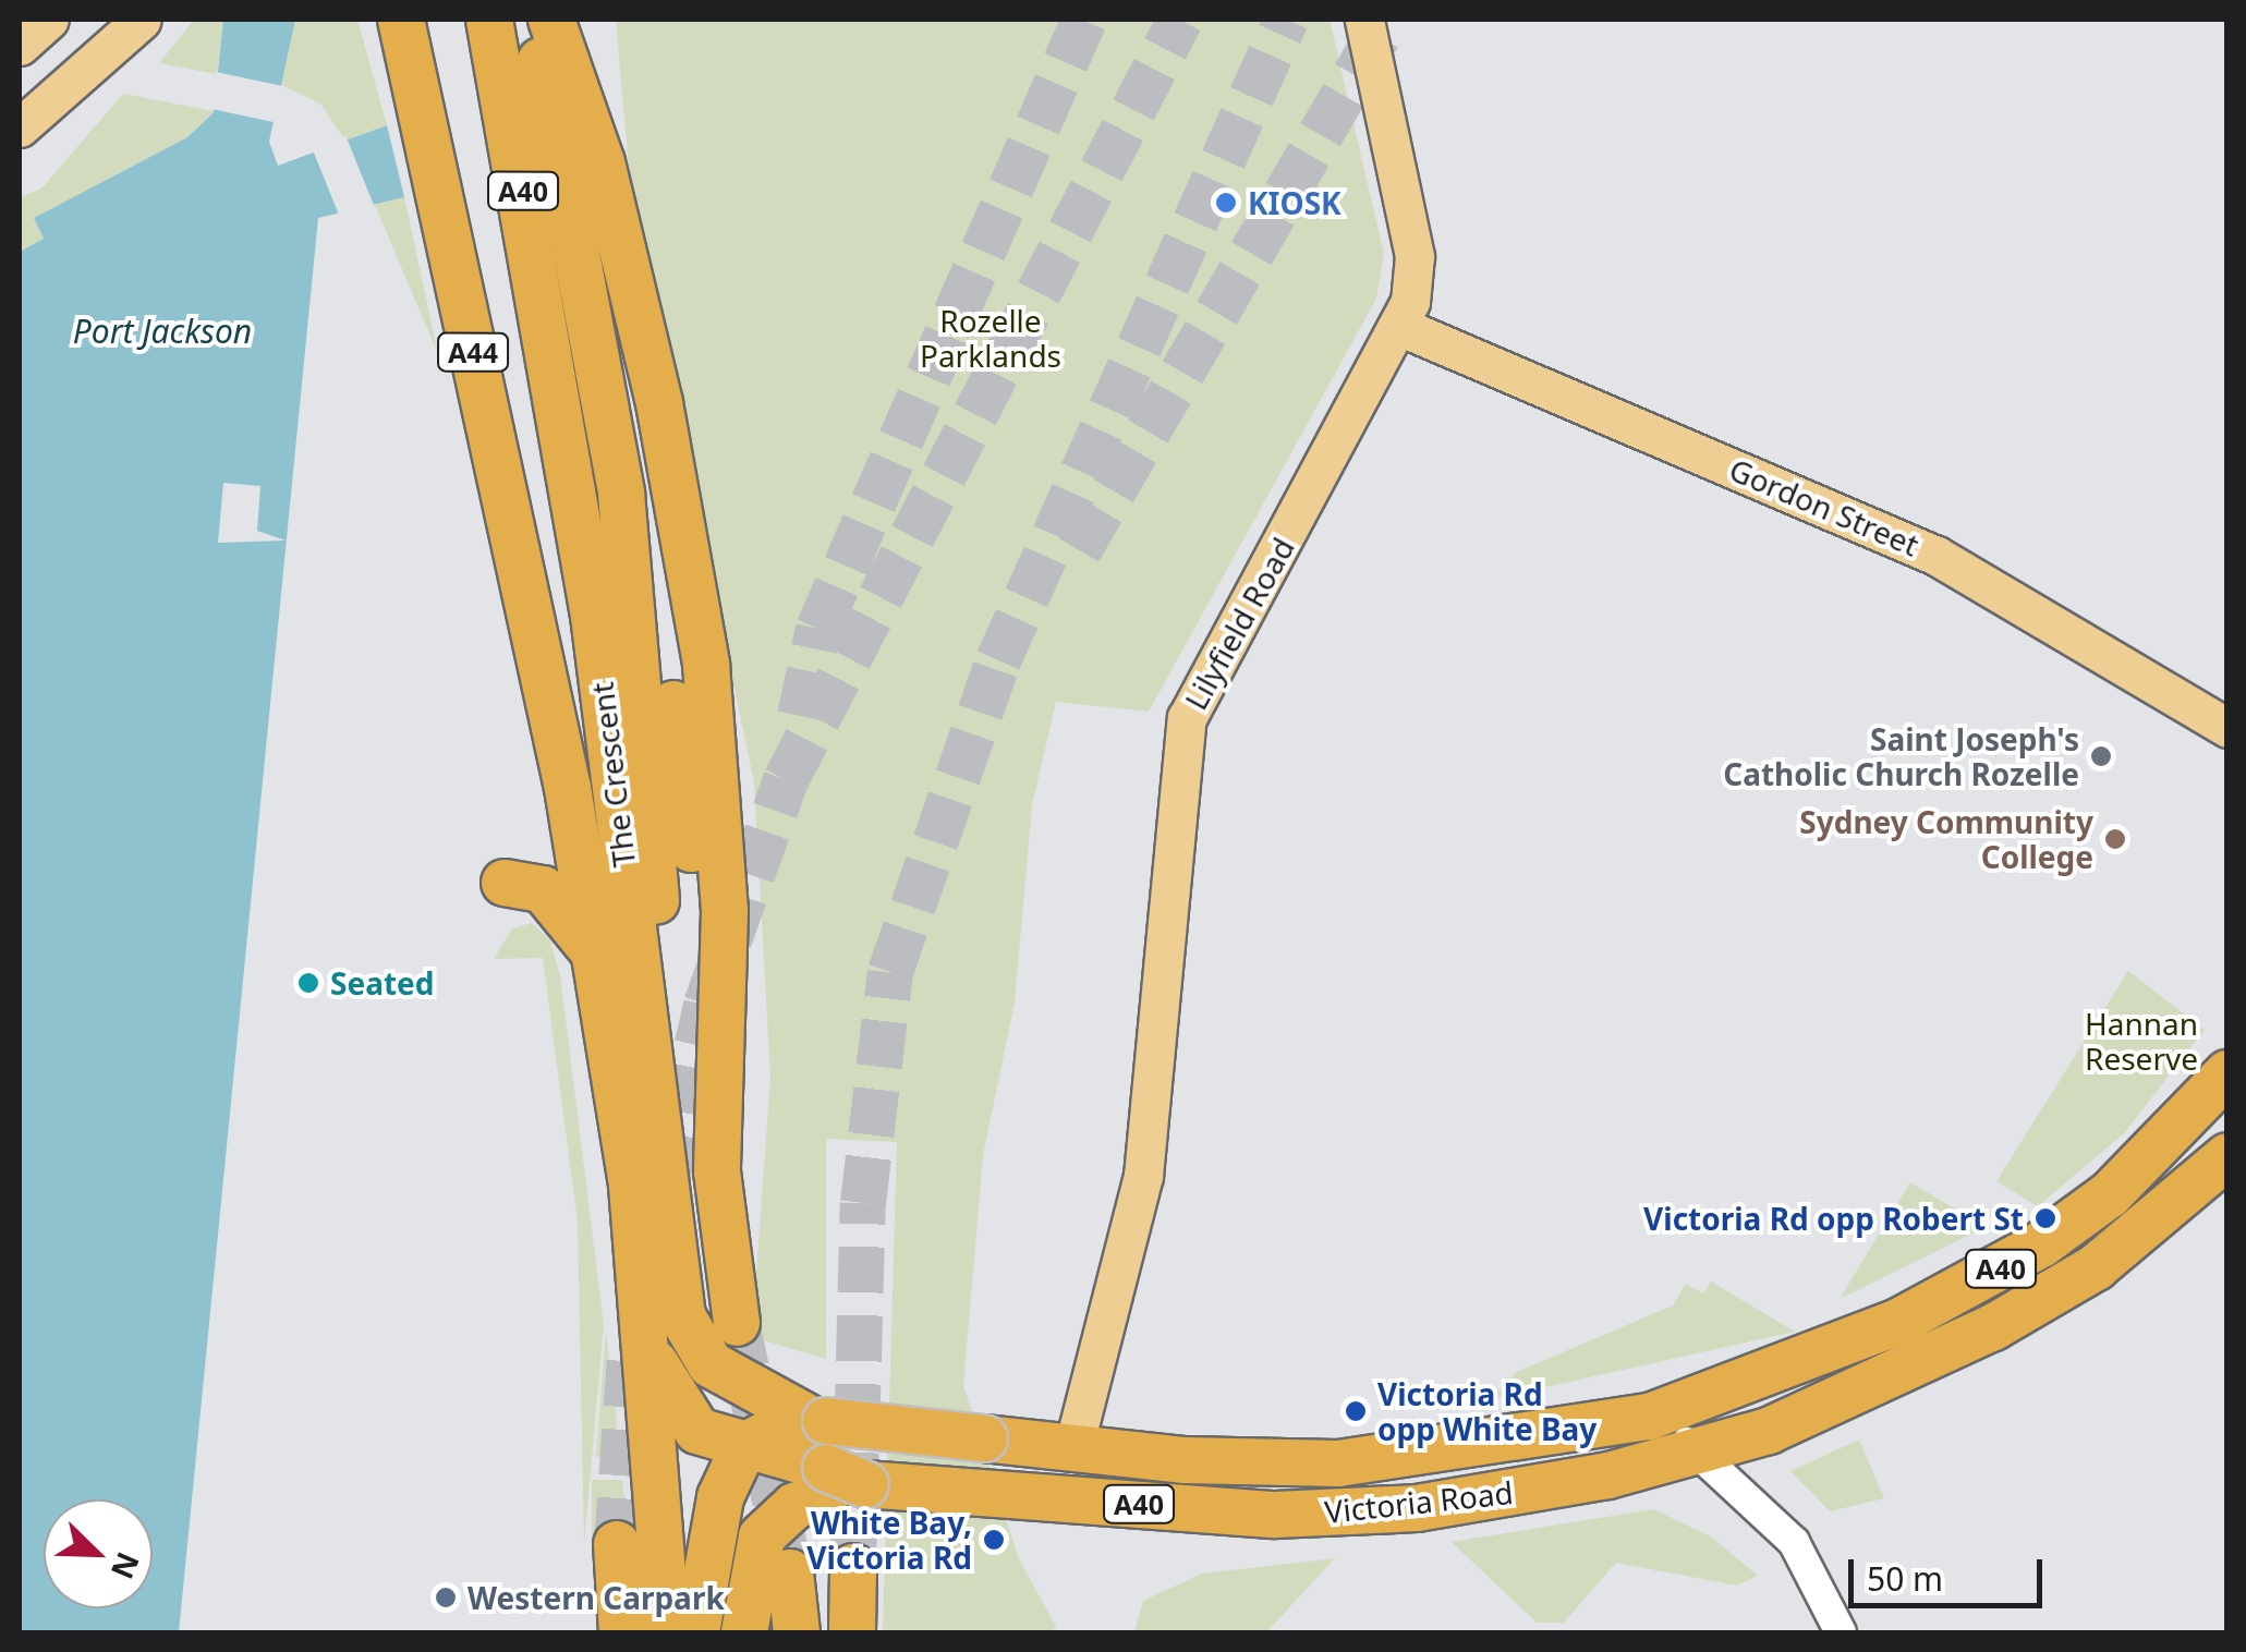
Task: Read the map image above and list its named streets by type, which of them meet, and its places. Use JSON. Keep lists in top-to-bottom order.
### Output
{
  "streets": {
    "highway": [
      "A40",
      "A44",
      "The Crescent",
      "Victoria Road"
    ],
    "main road": ["Gordon Street", "Lilyfield Road"]
  },
  "crossings": [
    ["Gordon Street", "Lilyfield Road"],
    ["Lilyfield Road", "Victoria Road"],
    ["The Crescent", "Victoria Road"]
  ],
  "water": ["Port Jackson"],
  "parks": ["Rozelle Parklands", "Hannan Reserve"],
  "places": [
    "KIOSK",
    "Saint Joseph's Catholic Church Rozelle",
    "Sydney Community College",
    "Seated",
    "Victoria Rd opp Robert St",
    "Victoria Rd opp White Bay",
    "White Bay, Victoria Rd",
    "Western Carpark"
  ],
  "scale_bar": "50 m",
  "north": "bottom right"
}
